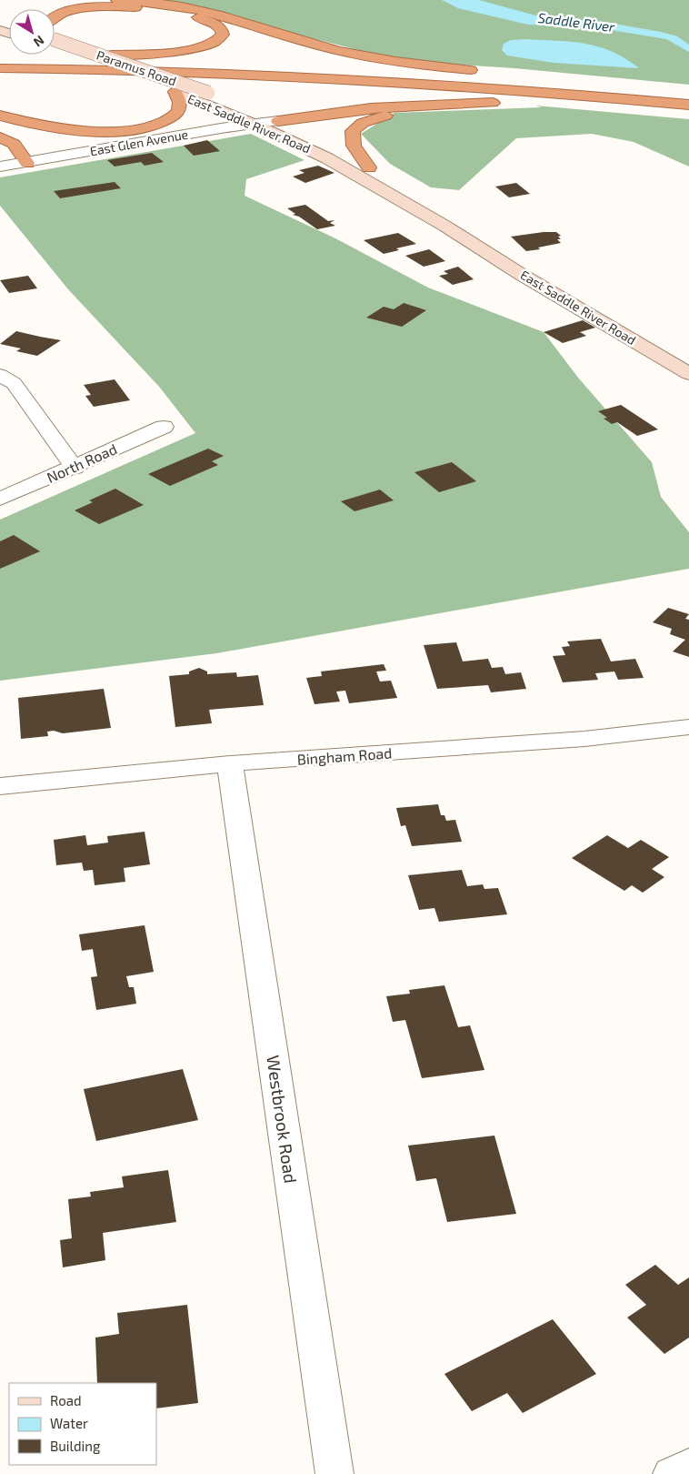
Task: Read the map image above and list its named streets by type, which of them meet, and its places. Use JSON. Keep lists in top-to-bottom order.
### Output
{
  "streets": {
    "main road": ["Paramus Road", "East Saddle River Road"],
    "street": [
      "East Glen Avenue",
      "North Road",
      "Bingham Road",
      "Westbrook Road"
    ]
  },
  "crossings": [
    ["Paramus Road", "East Saddle River Road"],
    ["Paramus Road", "East Glen Avenue"],
    ["East Saddle River Road", "East Glen Avenue"],
    ["Bingham Road", "Westbrook Road"]
  ],
  "water": ["Saddle River"],
  "legend": ["Road", "Water", "Building"],
  "north": "bottom right"
}
